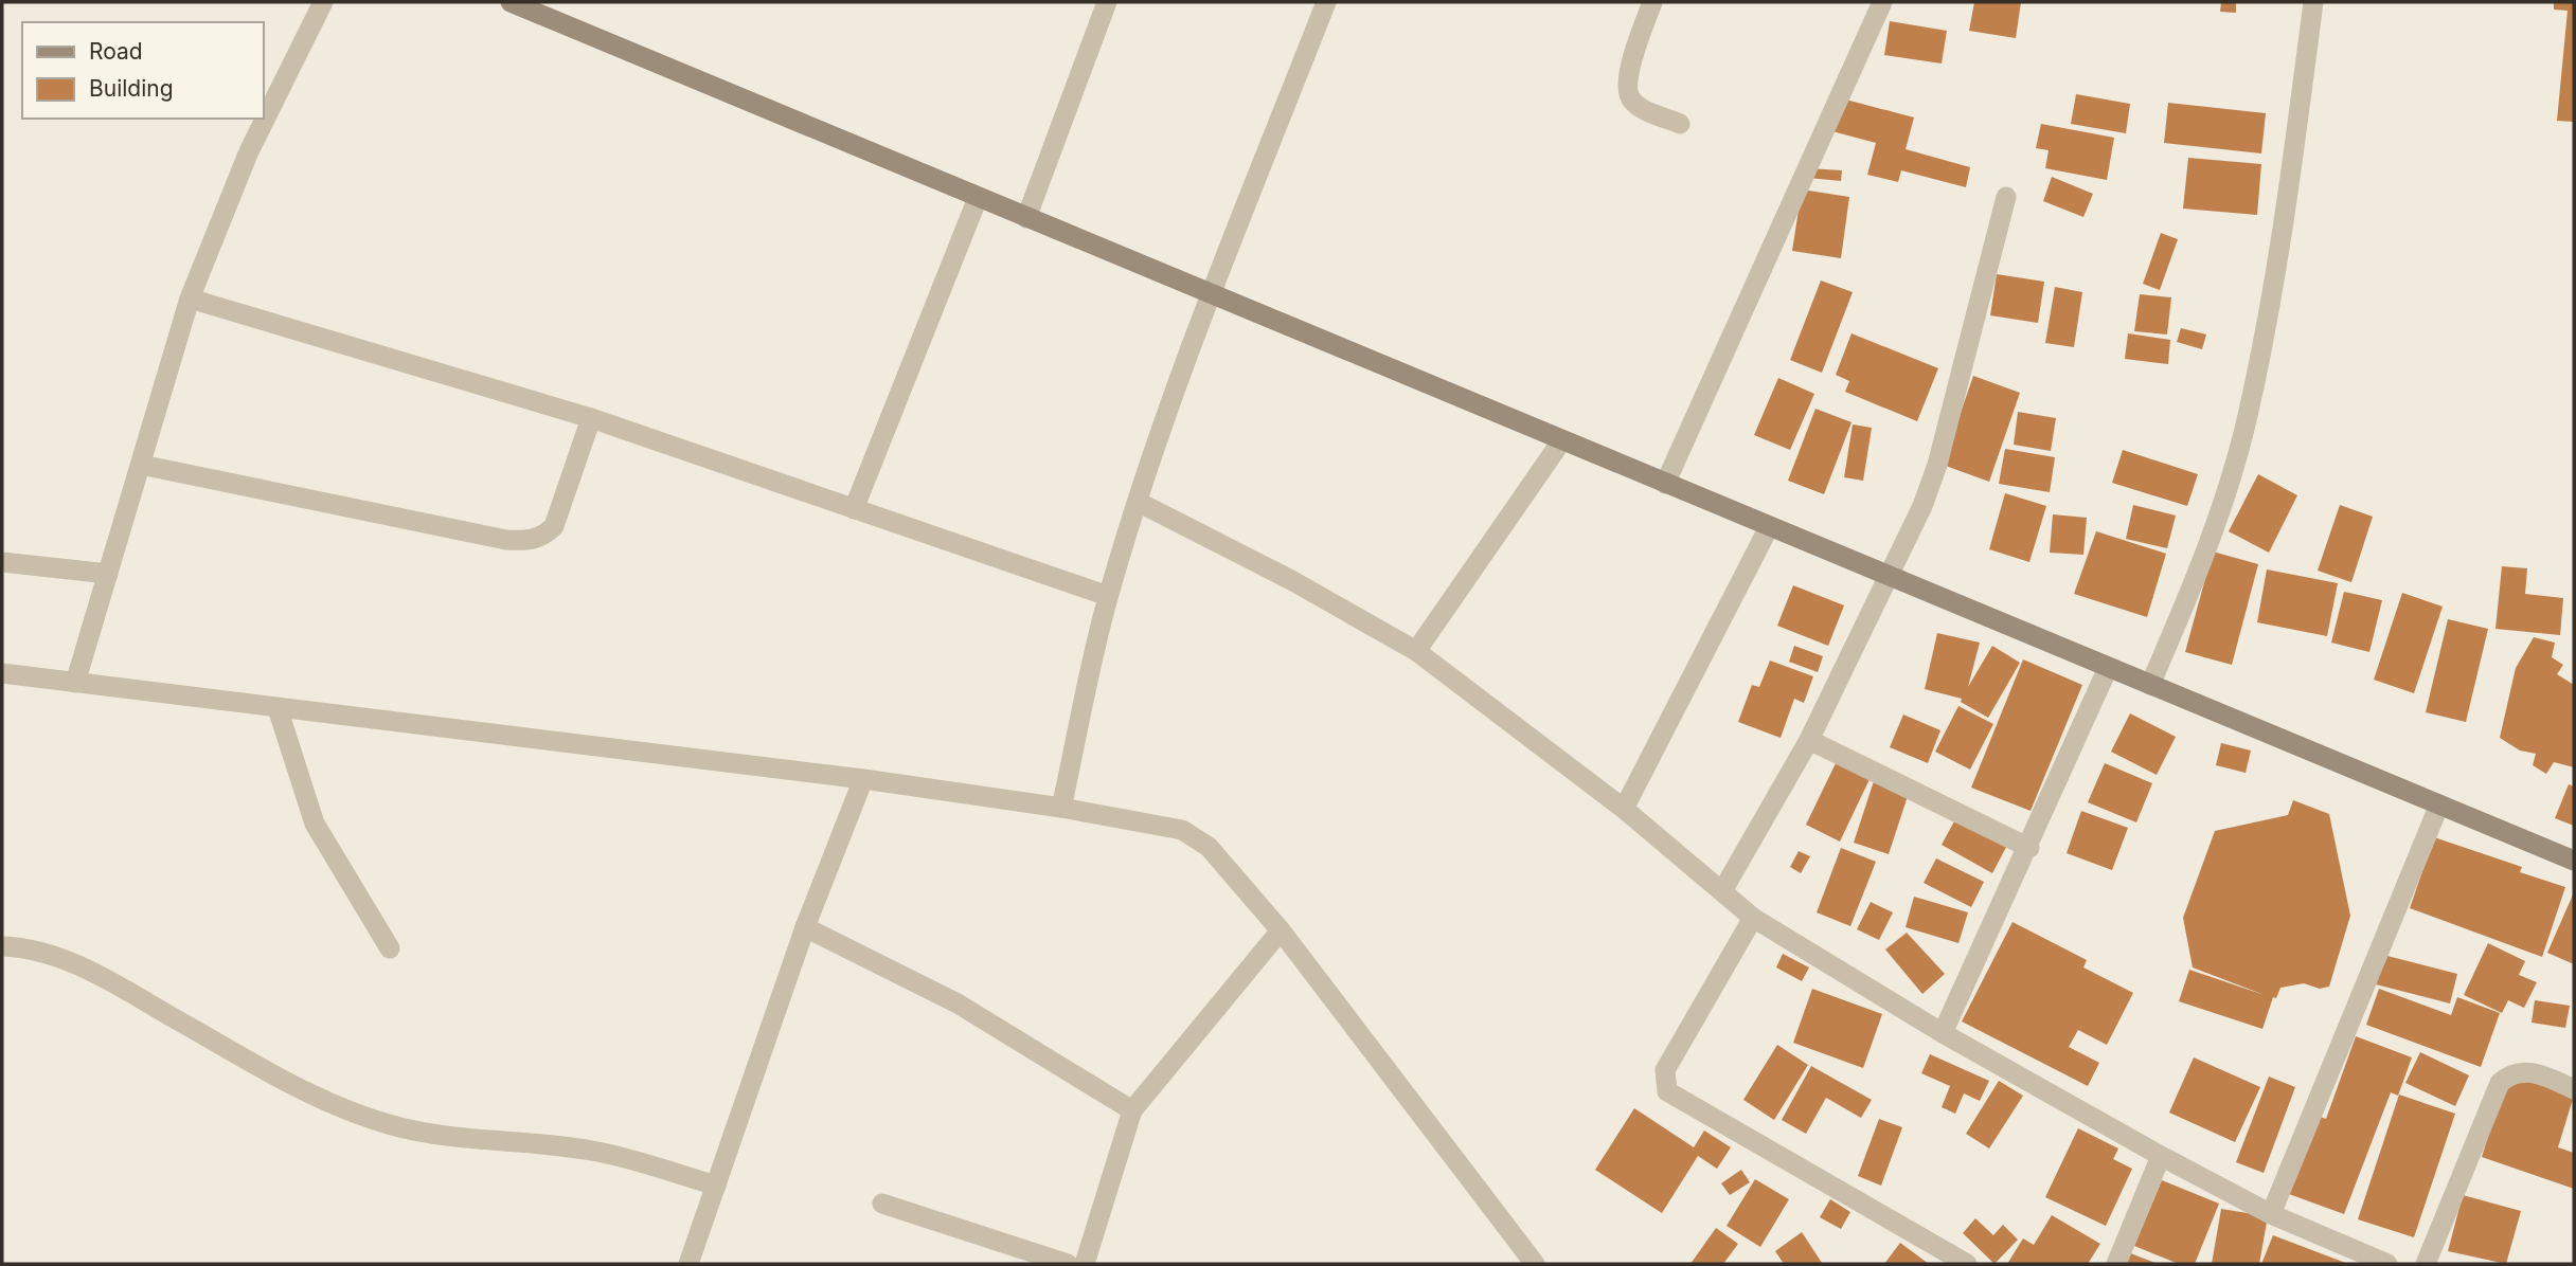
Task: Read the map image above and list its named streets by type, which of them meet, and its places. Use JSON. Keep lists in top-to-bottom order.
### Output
{
  "legend": ["Road", "Building"]
}
